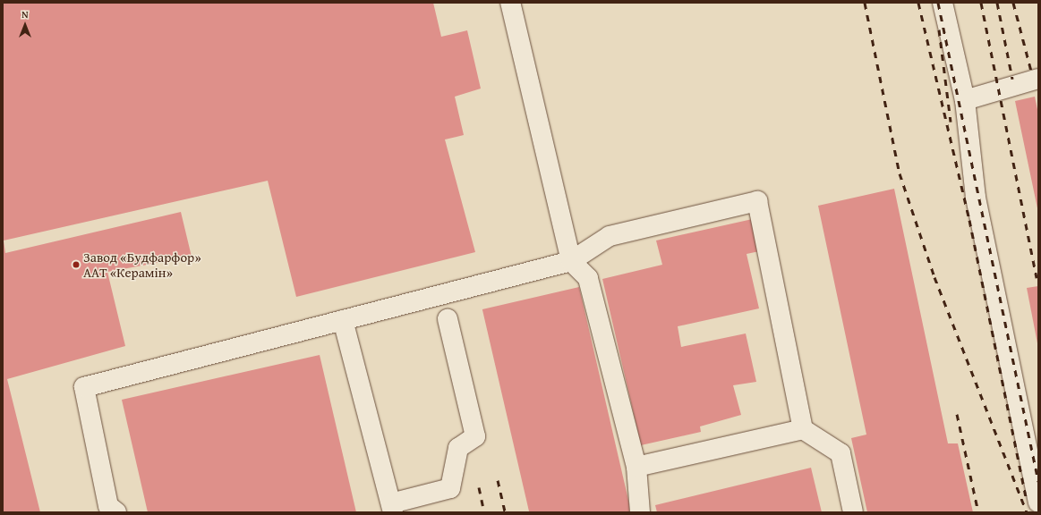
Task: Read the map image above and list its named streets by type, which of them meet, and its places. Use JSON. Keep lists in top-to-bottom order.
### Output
{
  "places": ["Завод «Будфарфор» ААТ «Керамін»"],
  "north": "top"
}
